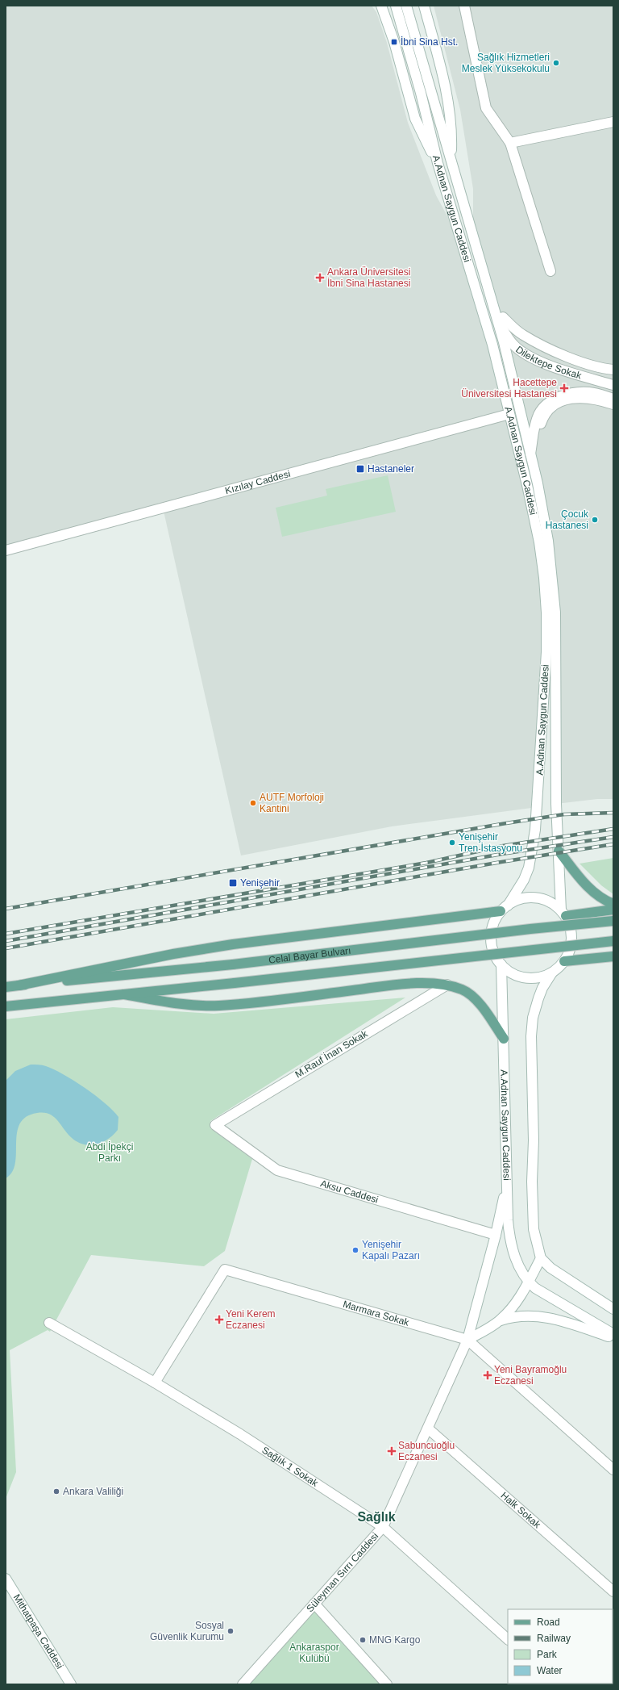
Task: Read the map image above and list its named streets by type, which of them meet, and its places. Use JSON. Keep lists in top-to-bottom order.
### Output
{
  "streets": {
    "main road": ["Celal Bayar Bulvarı"],
    "street": [
      "A.Adnan Saygun Caddesi",
      "Dilektepe Sokak",
      "Kızılay Caddesi",
      "M.Rauf İnan Sokak",
      "Aksu Caddesi",
      "Marmara Sokak",
      "Sağlık 1 Sokak",
      "Halk Sokak",
      "Süleyman Sırrı Caddesi",
      "Mithatpaşa Caddesi"
    ]
  },
  "crossings": [
    ["A.Adnan Saygun Caddesi", "Dilektepe Sokak"],
    ["A.Adnan Saygun Caddesi", "Kızılay Caddesi"],
    ["A.Adnan Saygun Caddesi", "Süleyman Sırrı Caddesi"],
    ["M.Rauf İnan Sokak", "Aksu Caddesi"],
    ["Aksu Caddesi", "Süleyman Sırrı Caddesi"],
    ["Marmara Sokak", "Sağlık 1 Sokak"],
    ["Marmara Sokak", "Süleyman Sırrı Caddesi"],
    ["Sağlık 1 Sokak", "Süleyman Sırrı Caddesi"],
    ["Halk Sokak", "Süleyman Sırrı Caddesi"]
  ],
  "districts": ["Sağlık"],
  "parks": ["Abdi İpekçi Parkı", "Ankaraspor Kulübü"],
  "places": {
    "transit": ["İbni Sina Hst.", "Hastaneler", "Yenişehir"],
    "other": [
      "Sağlık Hizmetleri Meslek Yüksekokulu",
      "Çocuk Hastanesi",
      "AUTF Morfoloji Kantini",
      "Yenişehir Tren İstasyonu",
      "Yenişehir Kapalı Pazarı",
      "Ankara Valiliği",
      "Sosyal Güvenlik Kurumu",
      "MNG Kargo"
    ],
    "health": [
      "Ankara Üniversitesi İbni Sina Hastanesi",
      "Hacettepe Üniversitesi Hastanesi",
      "Yeni Kerem Eczanesi",
      "Yeni Bayramoğlu Eczanesi",
      "Sabuncuoğlu Eczanesi"
    ]
  },
  "legend": [
    "Road",
    "Railway",
    "Park",
    "Water"
  ]
}
